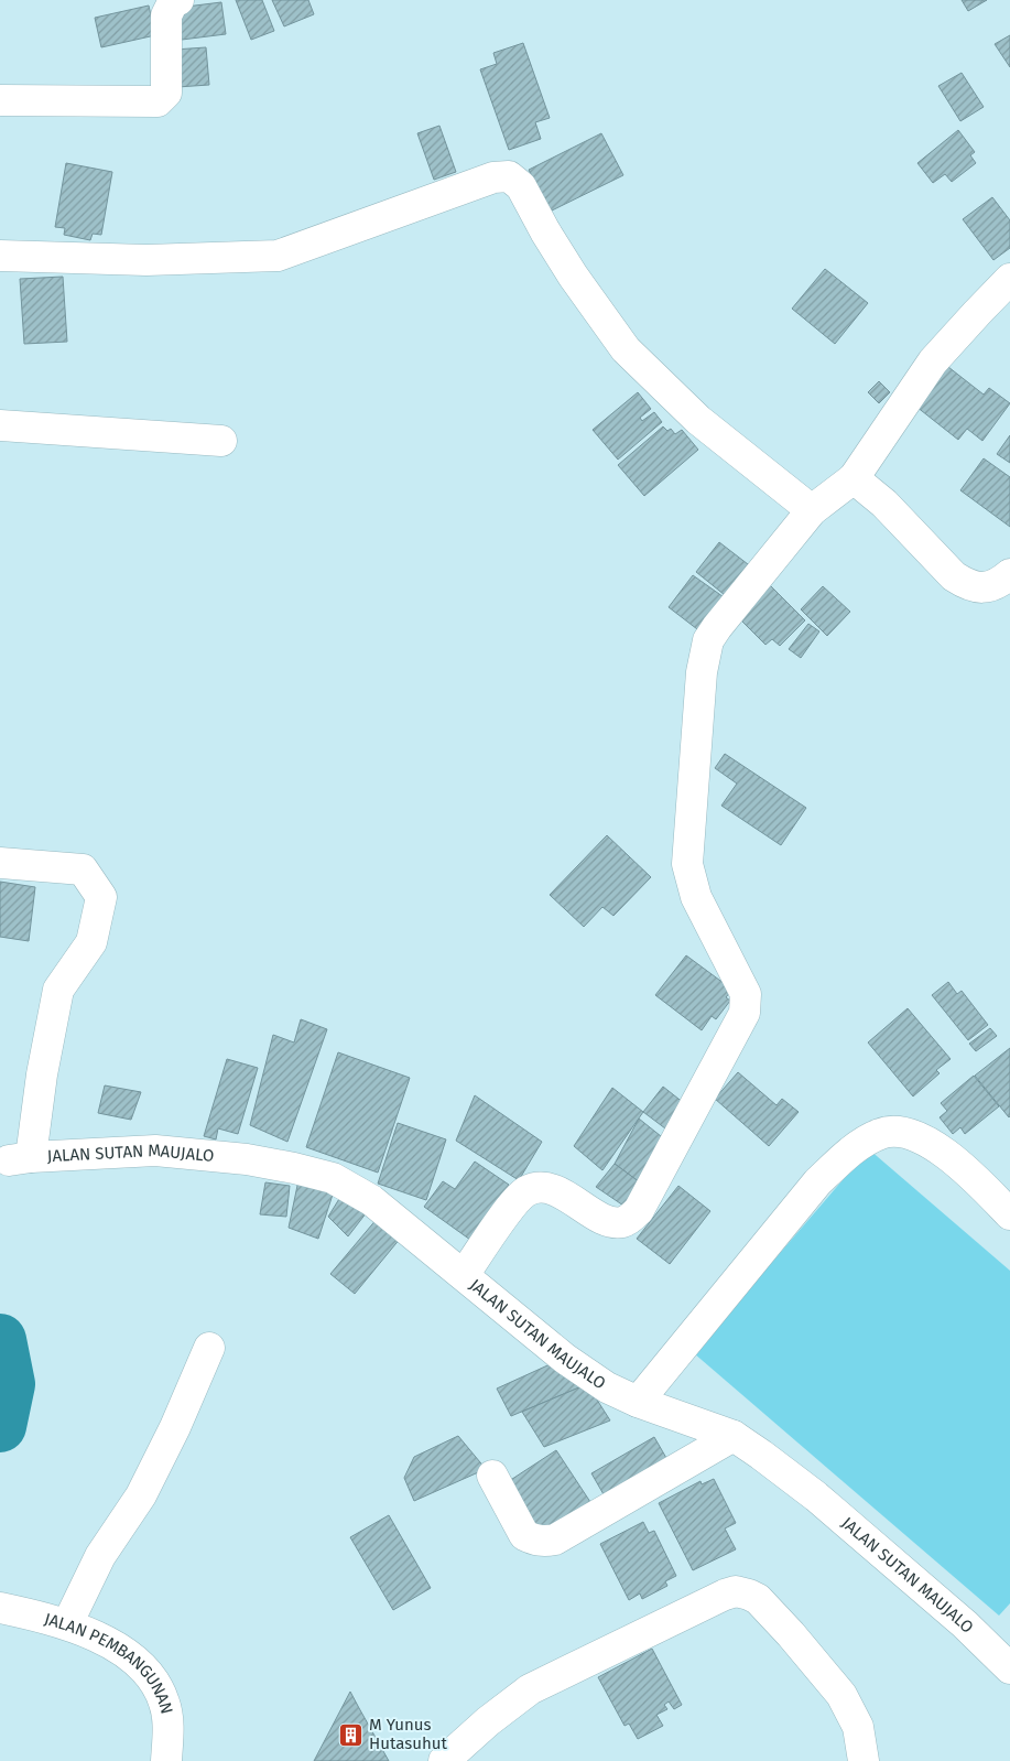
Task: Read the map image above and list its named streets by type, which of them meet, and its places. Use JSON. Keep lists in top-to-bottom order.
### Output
{
  "streets": {
    "street": ["JALAN SUTAN MAUJALO", "JALAN PEMBANGUNAN"]
  },
  "places": {
    "building": ["M Yunus Hutasuhut"]
  }
}
